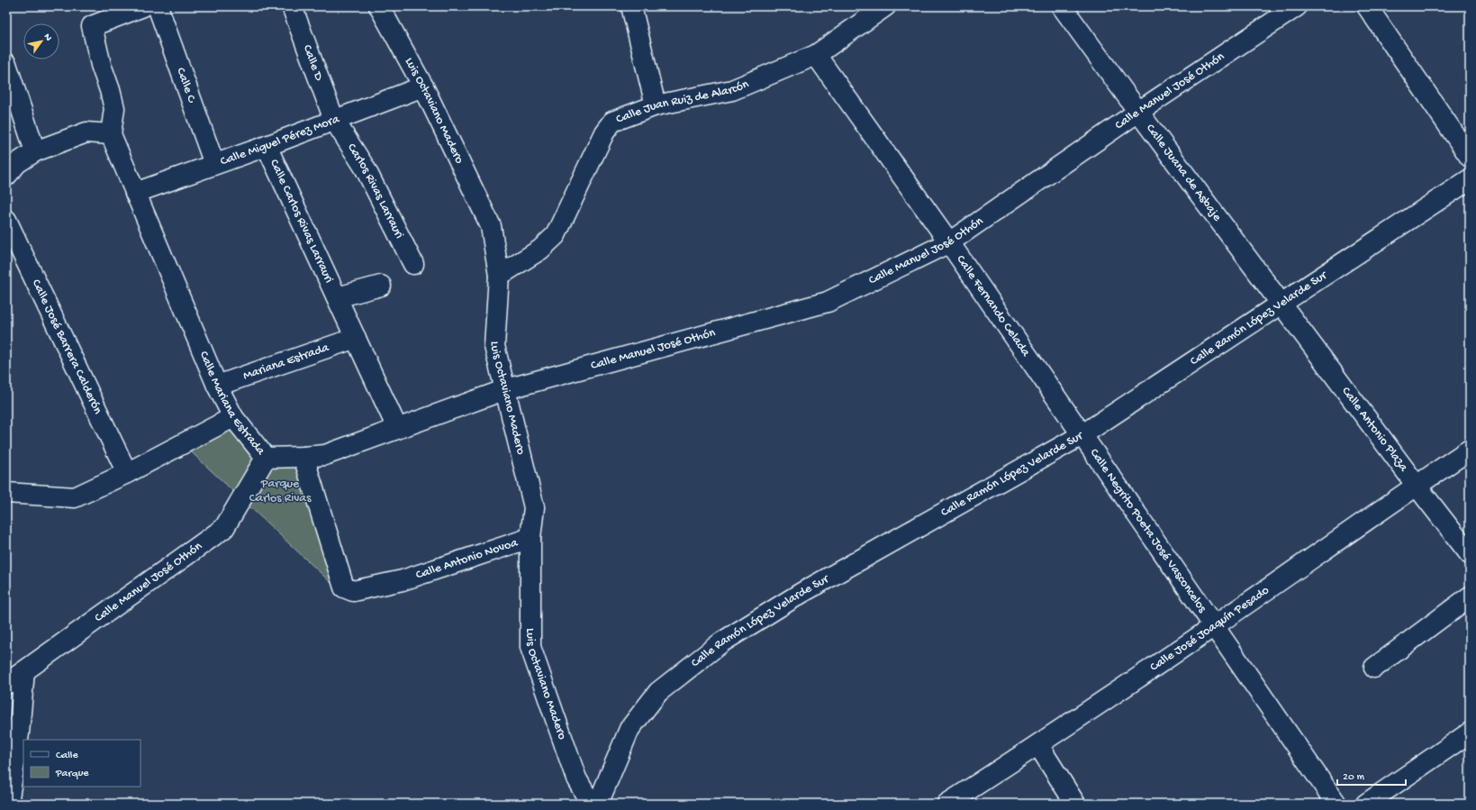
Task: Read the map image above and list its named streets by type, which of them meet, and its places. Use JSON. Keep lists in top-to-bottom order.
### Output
{
  "streets": {
    "street": [
      "Calle D",
      "Calle C",
      "Calle Manuel José Othón",
      "Calle Juan Ruiz de Alarcón",
      "Luis Octaviano Madero",
      "Calle Miguel Pérez Mora",
      "Calle Juana de Asbaje",
      "Carlos Rivas Larrauri",
      "Calle Carlos Rivas Larrauri",
      "Calle Fernando Celada",
      "Calle Ramón López Velarde Sur",
      "Calle José Barrera Calderón",
      "Mariana Estrada",
      "Calle Mariana Estrada",
      "Calle Antonio Plaza",
      "Calle Negrito Poeta José Vasconcelos",
      "Calle Antonio Novoa",
      "Calle José Joaquín Pesado"
    ]
  },
  "crossings": [
    ["Calle D", "Calle Miguel Pérez Mora"],
    ["Calle D", "Carlos Rivas Larrauri"],
    ["Calle C", "Calle Miguel Pérez Mora"],
    ["Calle Manuel José Othón", "Luis Octaviano Madero"],
    ["Calle Manuel José Othón", "Calle Juana de Asbaje"],
    ["Calle Manuel José Othón", "Calle Fernando Celada"],
    ["Calle Manuel José Othón", "Calle Mariana Estrada"],
    ["Calle Juan Ruiz de Alarcón", "Luis Octaviano Madero"],
    ["Calle Juan Ruiz de Alarcón", "Calle Fernando Celada"],
    ["Luis Octaviano Madero", "Calle Miguel Pérez Mora"],
    ["Luis Octaviano Madero", "Calle Mariana Estrada"],
    ["Luis Octaviano Madero", "Calle Antonio Novoa"],
    ["Calle Miguel Pérez Mora", "Carlos Rivas Larrauri"],
    ["Calle Miguel Pérez Mora", "Calle Carlos Rivas Larrauri"],
    ["Calle Miguel Pérez Mora", "Calle Mariana Estrada"],
    ["Calle Juana de Asbaje", "Calle Ramón López Velarde Sur"],
    ["Calle Juana de Asbaje", "Calle Antonio Plaza"],
    ["Calle Carlos Rivas Larrauri", "Mariana Estrada"],
    ["Calle Carlos Rivas Larrauri", "Calle Mariana Estrada"],
    ["Calle Fernando Celada", "Calle Ramón López Velarde Sur"],
    ["Calle Fernando Celada", "Calle Negrito Poeta José Vasconcelos"],
    ["Calle Ramón López Velarde Sur", "Calle Antonio Plaza"],
    ["Calle Ramón López Velarde Sur", "Calle Negrito Poeta José Vasconcelos"],
    ["Mariana Estrada", "Calle Mariana Estrada"],
    ["Calle Mariana Estrada", "Calle Antonio Novoa"],
    ["Calle Antonio Plaza", "Calle José Joaquín Pesado"],
    ["Calle Negrito Poeta José Vasconcelos", "Calle José Joaquín Pesado"]
  ],
  "parks": ["Parque Carlos Rivas"],
  "legend": ["Calle", "Parque"],
  "scale_bar": "20 m",
  "north": "top right"
}
